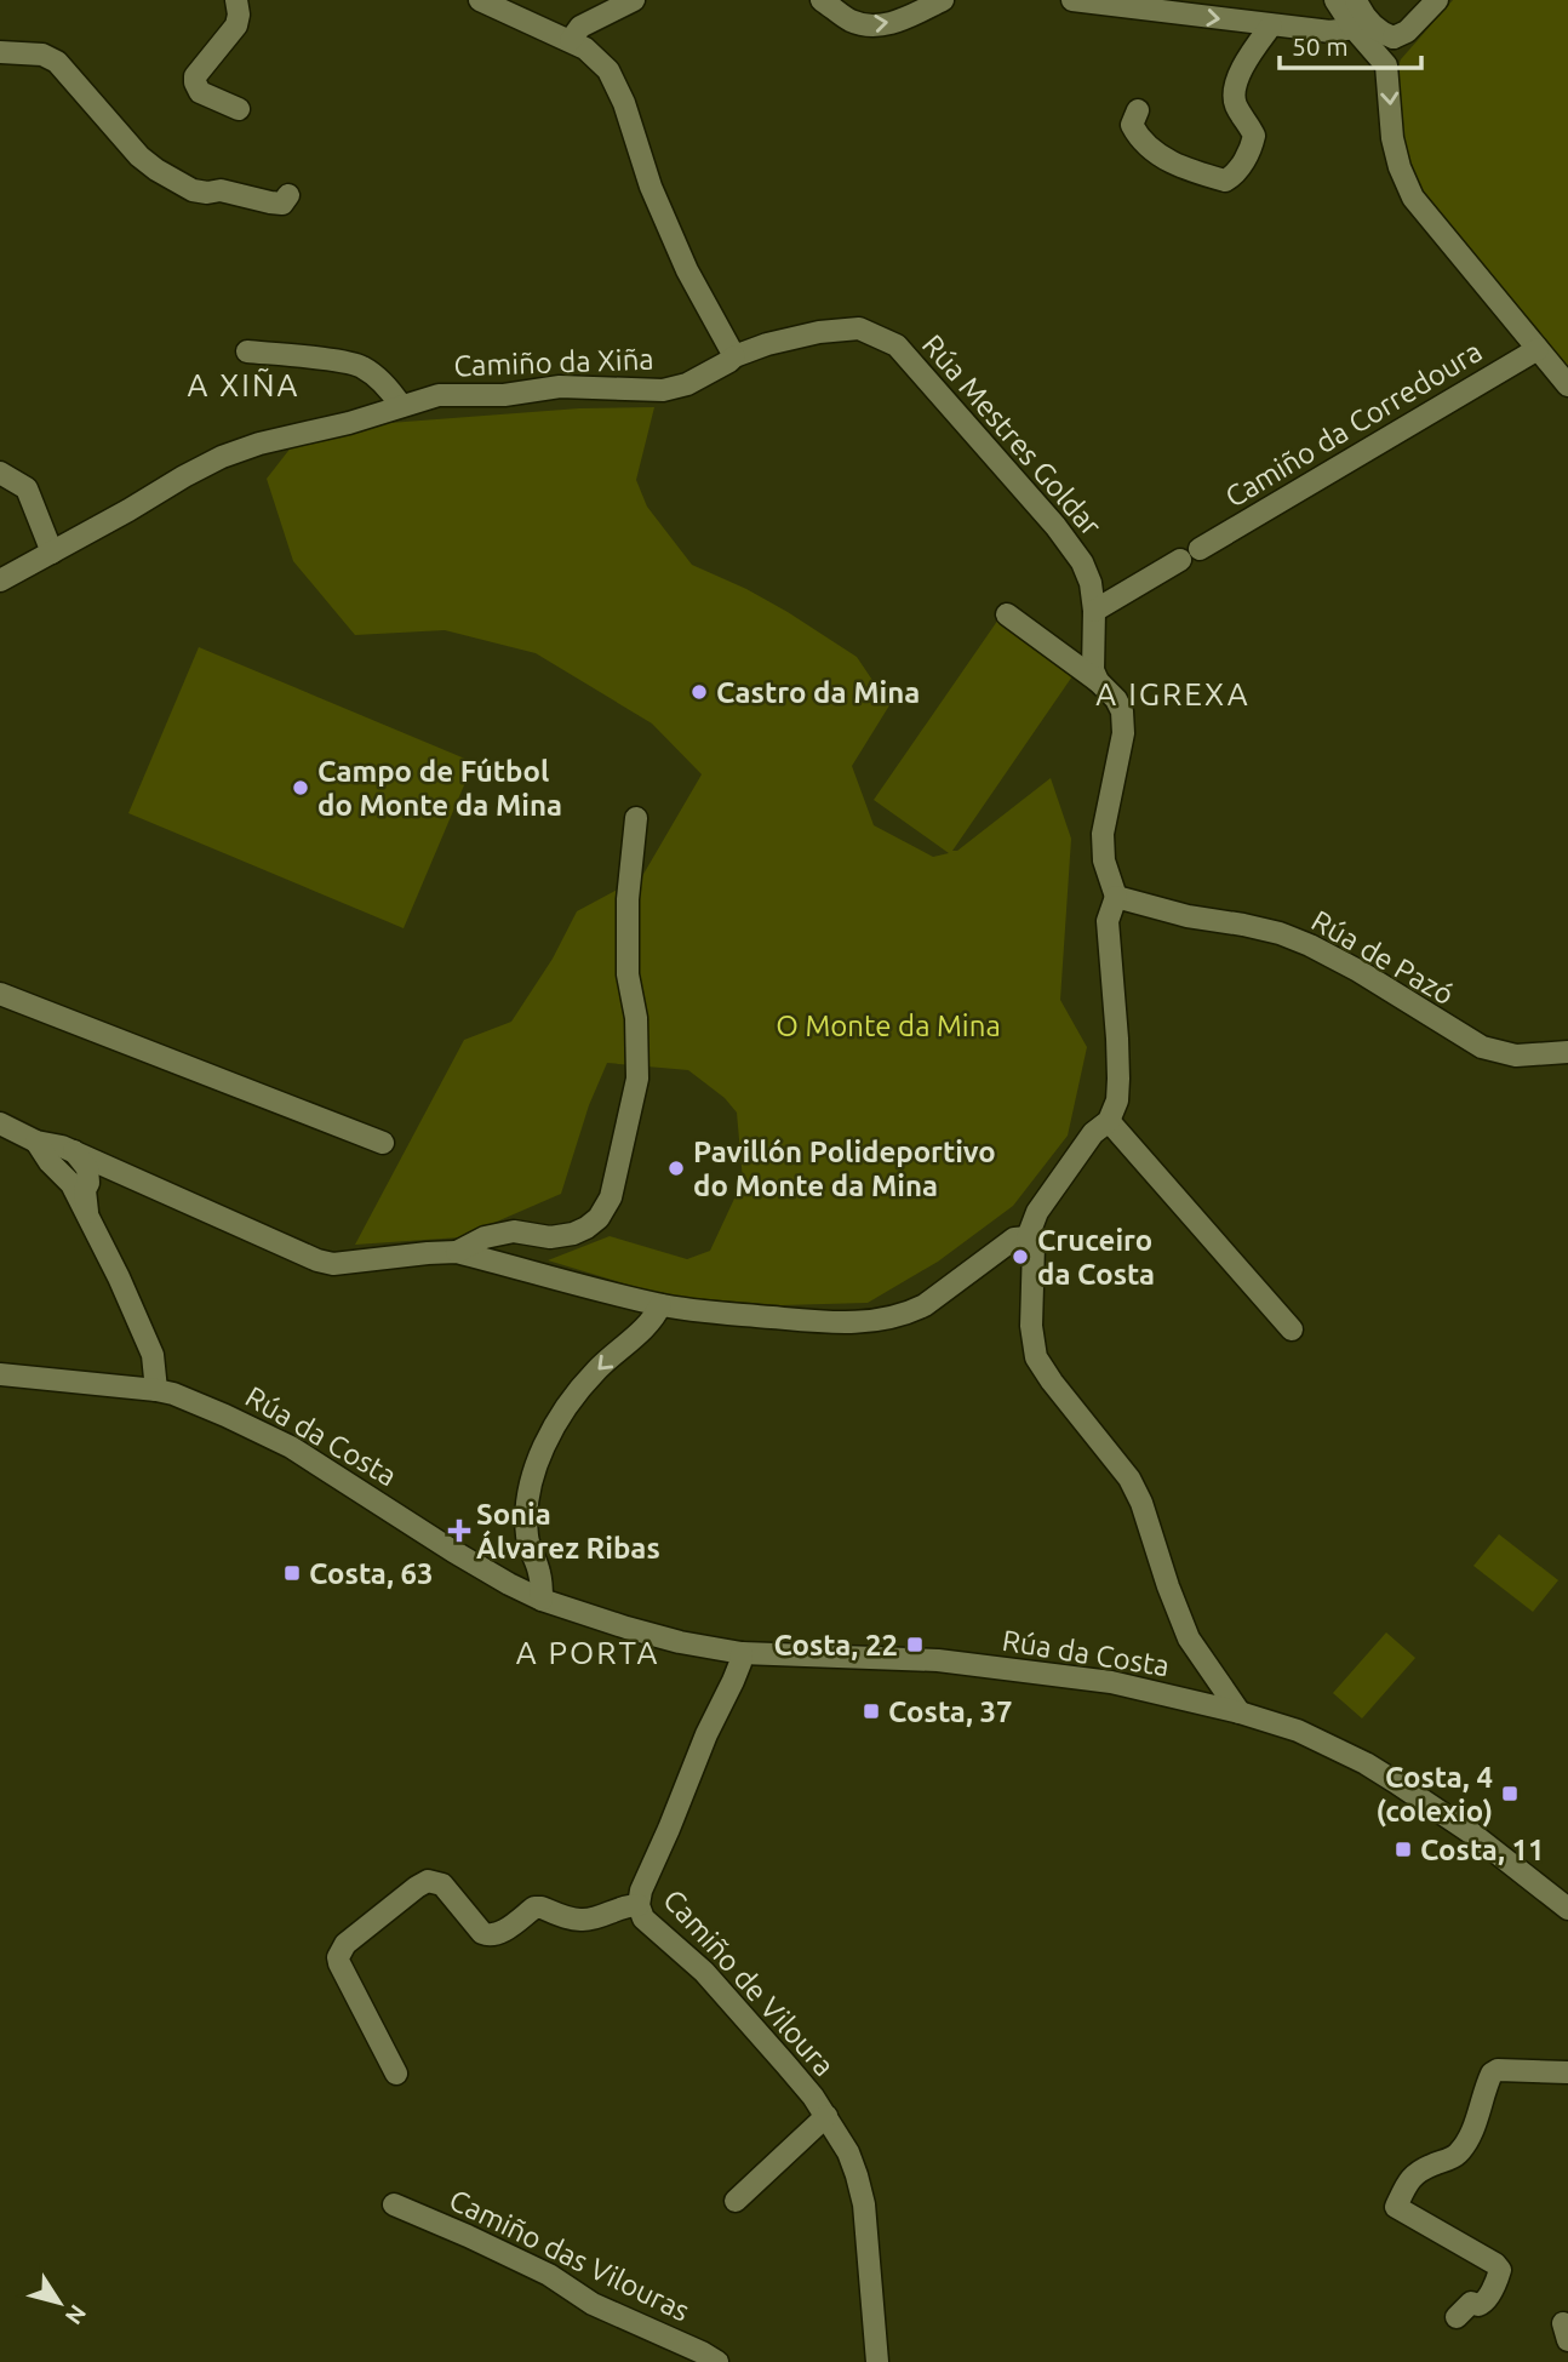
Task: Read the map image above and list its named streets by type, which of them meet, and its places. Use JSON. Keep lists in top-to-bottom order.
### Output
{
  "streets": {
    "street": [
      "Camiño da Xiña",
      "Camiño da Corredoura",
      "Rúa Mestres Goldar",
      "Rúa de Pazó",
      "Rúa da Costa",
      "Camiño de Viloura",
      "Camiño das Vilouras"
    ]
  },
  "crossings": [
    ["Camiño da Xiña", "Rúa Mestres Goldar"],
    ["Camiño da Corredoura", "Rúa Mestres Goldar"],
    ["Rúa da Costa", "Camiño de Viloura"]
  ],
  "districts": ["A XIÑA", "A IGREXA", "A PORTA"],
  "parks": ["O Monte da Mina"],
  "places": {
    "other": [
      "Castro da Mina",
      "Campo de Fútbol do Monte da Mina",
      "Pavillón Polideportivo do Monte da Mina",
      "Cruceiro da Costa"
    ],
    "health": ["Sonia Álvarez Ribas"],
    "transit": [
      "Costa, 63",
      "Costa, 22",
      "Costa, 37",
      "Costa, 4 (colexio)",
      "Costa, 11"
    ]
  },
  "scale_bar": "50 m",
  "north": "bottom right"
}
